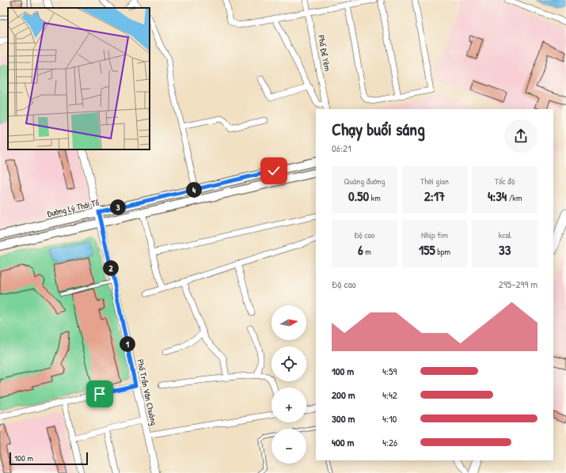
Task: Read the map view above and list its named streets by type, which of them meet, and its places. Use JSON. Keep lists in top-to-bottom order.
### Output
{
  "streets": {
    "main road": ["Đường Lý Thái Tổ"],
    "street": ["Phố Đề Yêm", "Phố Trần Văn Chuông"]
  },
  "crossings": [
    ["Đường Lý Thái Tổ", "Phố Trần Văn Chuông"]
  ],
  "scale_bar": "100 m",
  "north": "right",
  "page": {
    "heading": ["Chạy buổi sáng", "06:21"],
    "stats": [
      ["Quãng đường", "0.50 km"],
      ["Thời gian", "2:17"],
      ["Tốc độ", "4:34 /km"],
      ["Độ cao", "6 m"],
      ["Nhịp tim", "155 bpm"],
      ["kcal", "33"]
    ],
    "pins": [
      "4",
      "3",
      "2",
      "1"
    ],
    "chart": ["Độ cao", "295–299 m"],
    "map_buttons": ["+", "−"],
    "list": [
      {
        "name": "100 m",
        "note": "4:59"
      },
      {
        "name": "200 m",
        "note": "4:42"
      },
      {
        "name": "300 m",
        "note": "4:10"
      },
      {
        "name": "400 m",
        "note": "4:26"
      }
    ],
    "scale": "100 m"
  }
}
